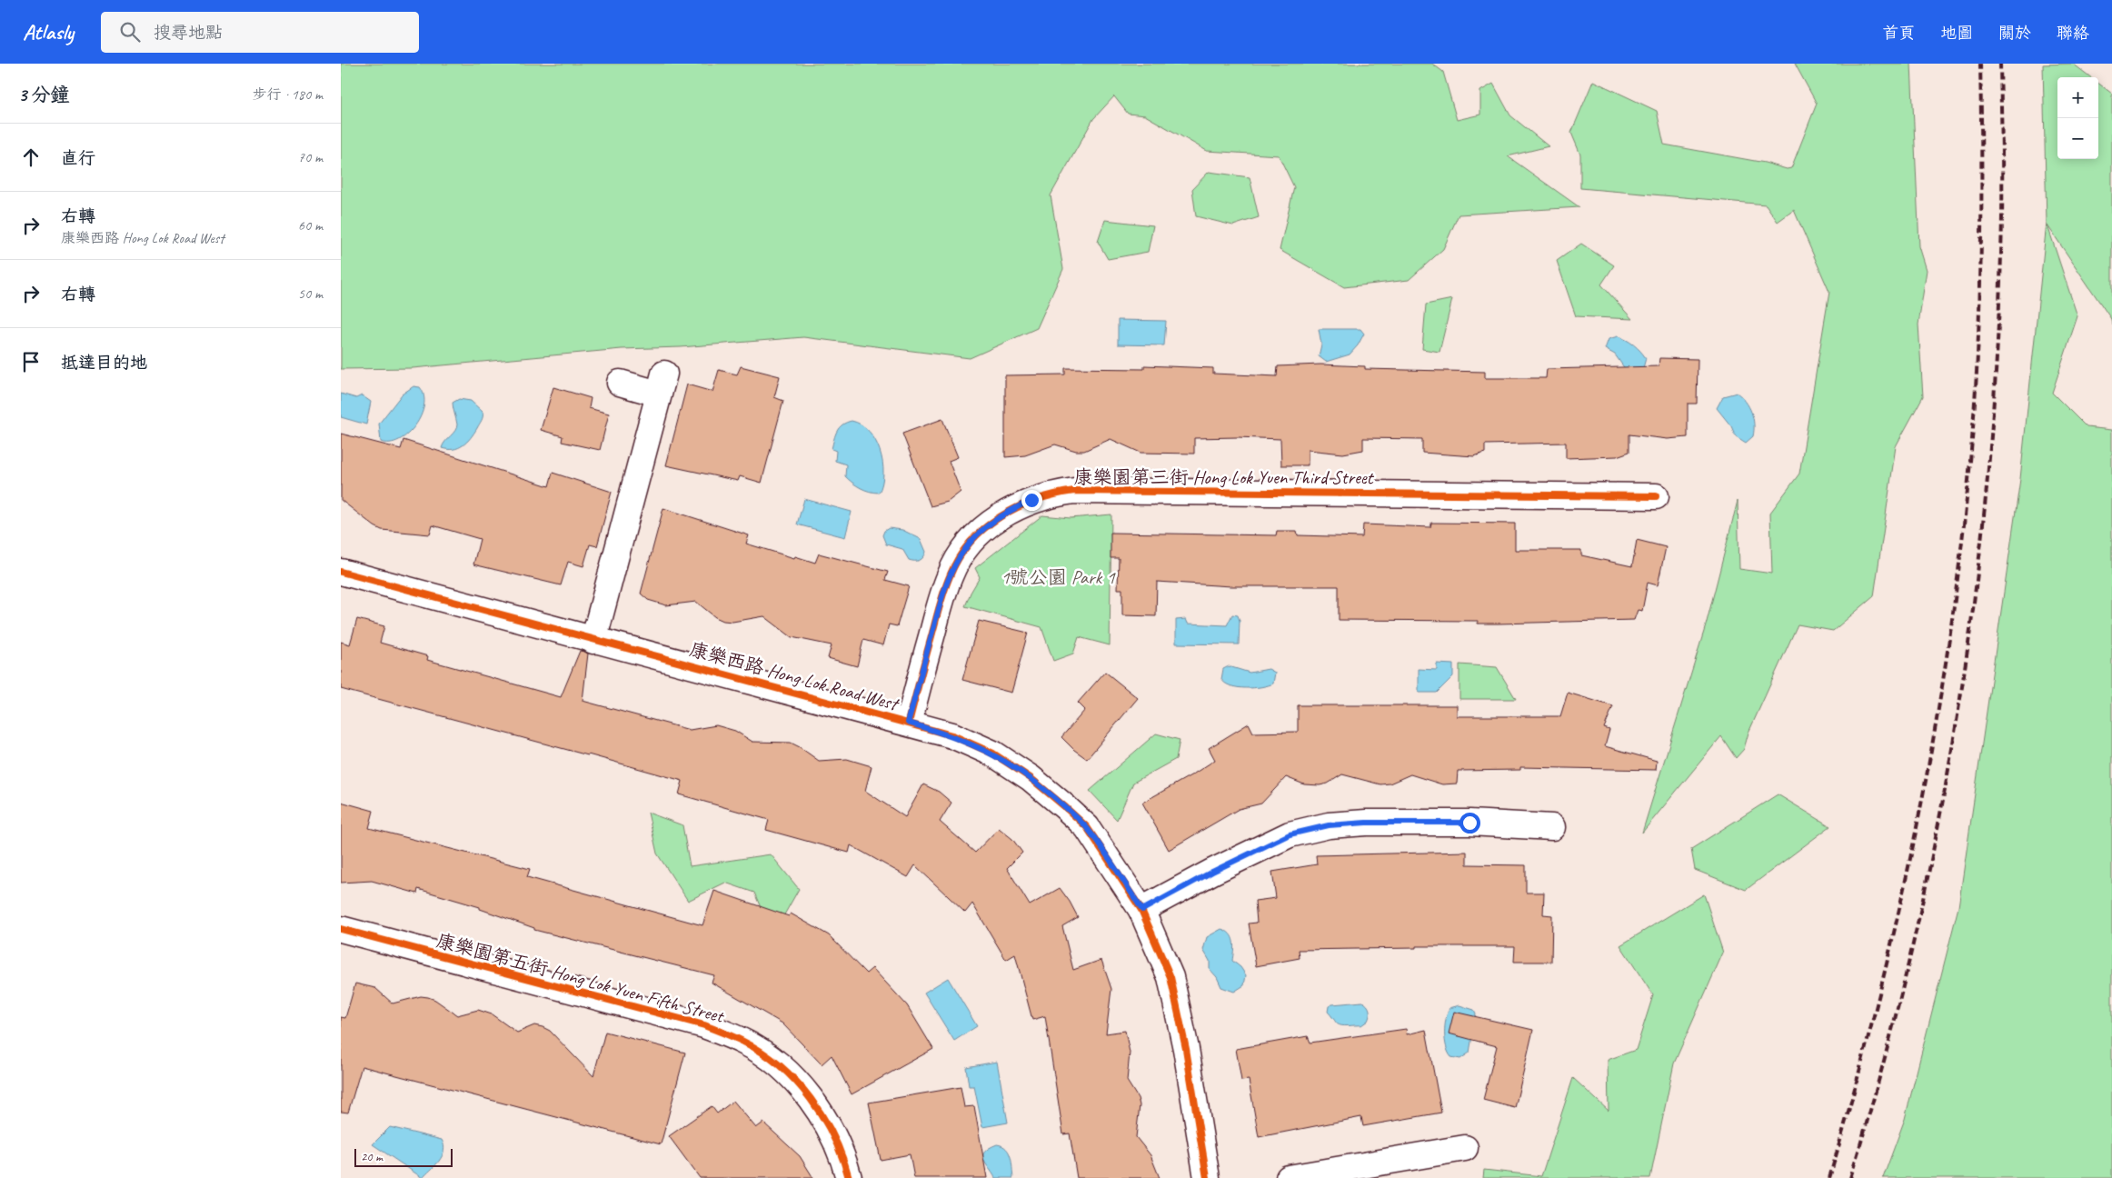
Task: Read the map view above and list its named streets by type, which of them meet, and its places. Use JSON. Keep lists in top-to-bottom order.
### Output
{
  "streets": {
    "street": ["康樂園第三街 Hong Lok Yuen Third Street", "康樂西路 Hong Lok Road West", "康樂園第五街 Hong Lok Yuen Fifth Street"]
  },
  "crossings": [
    ["康樂園第三街 Hong Lok Yuen Third Street", "康樂西路 Hong Lok Road West"]
  ],
  "parks": ["1號公園 Park 1"],
  "scale_bar": "20 m",
  "page": {
    "header": "Atlasly",
    "search": "搜尋地點",
    "nav": [
      "首頁",
      "地圖",
      "關於",
      "聯絡"
    ],
    "heading": ["3 分鐘", "步行 · 180 m"],
    "map_buttons": ["+", "−"],
    "list": [
      ["直行", "70 m"],
      ["右轉", "康樂西路 Hong Lok Road West", "60 m"],
      ["右轉", "50 m"],
      "抵達目的地"
    ],
    "scale": "20 m"
  }
}
